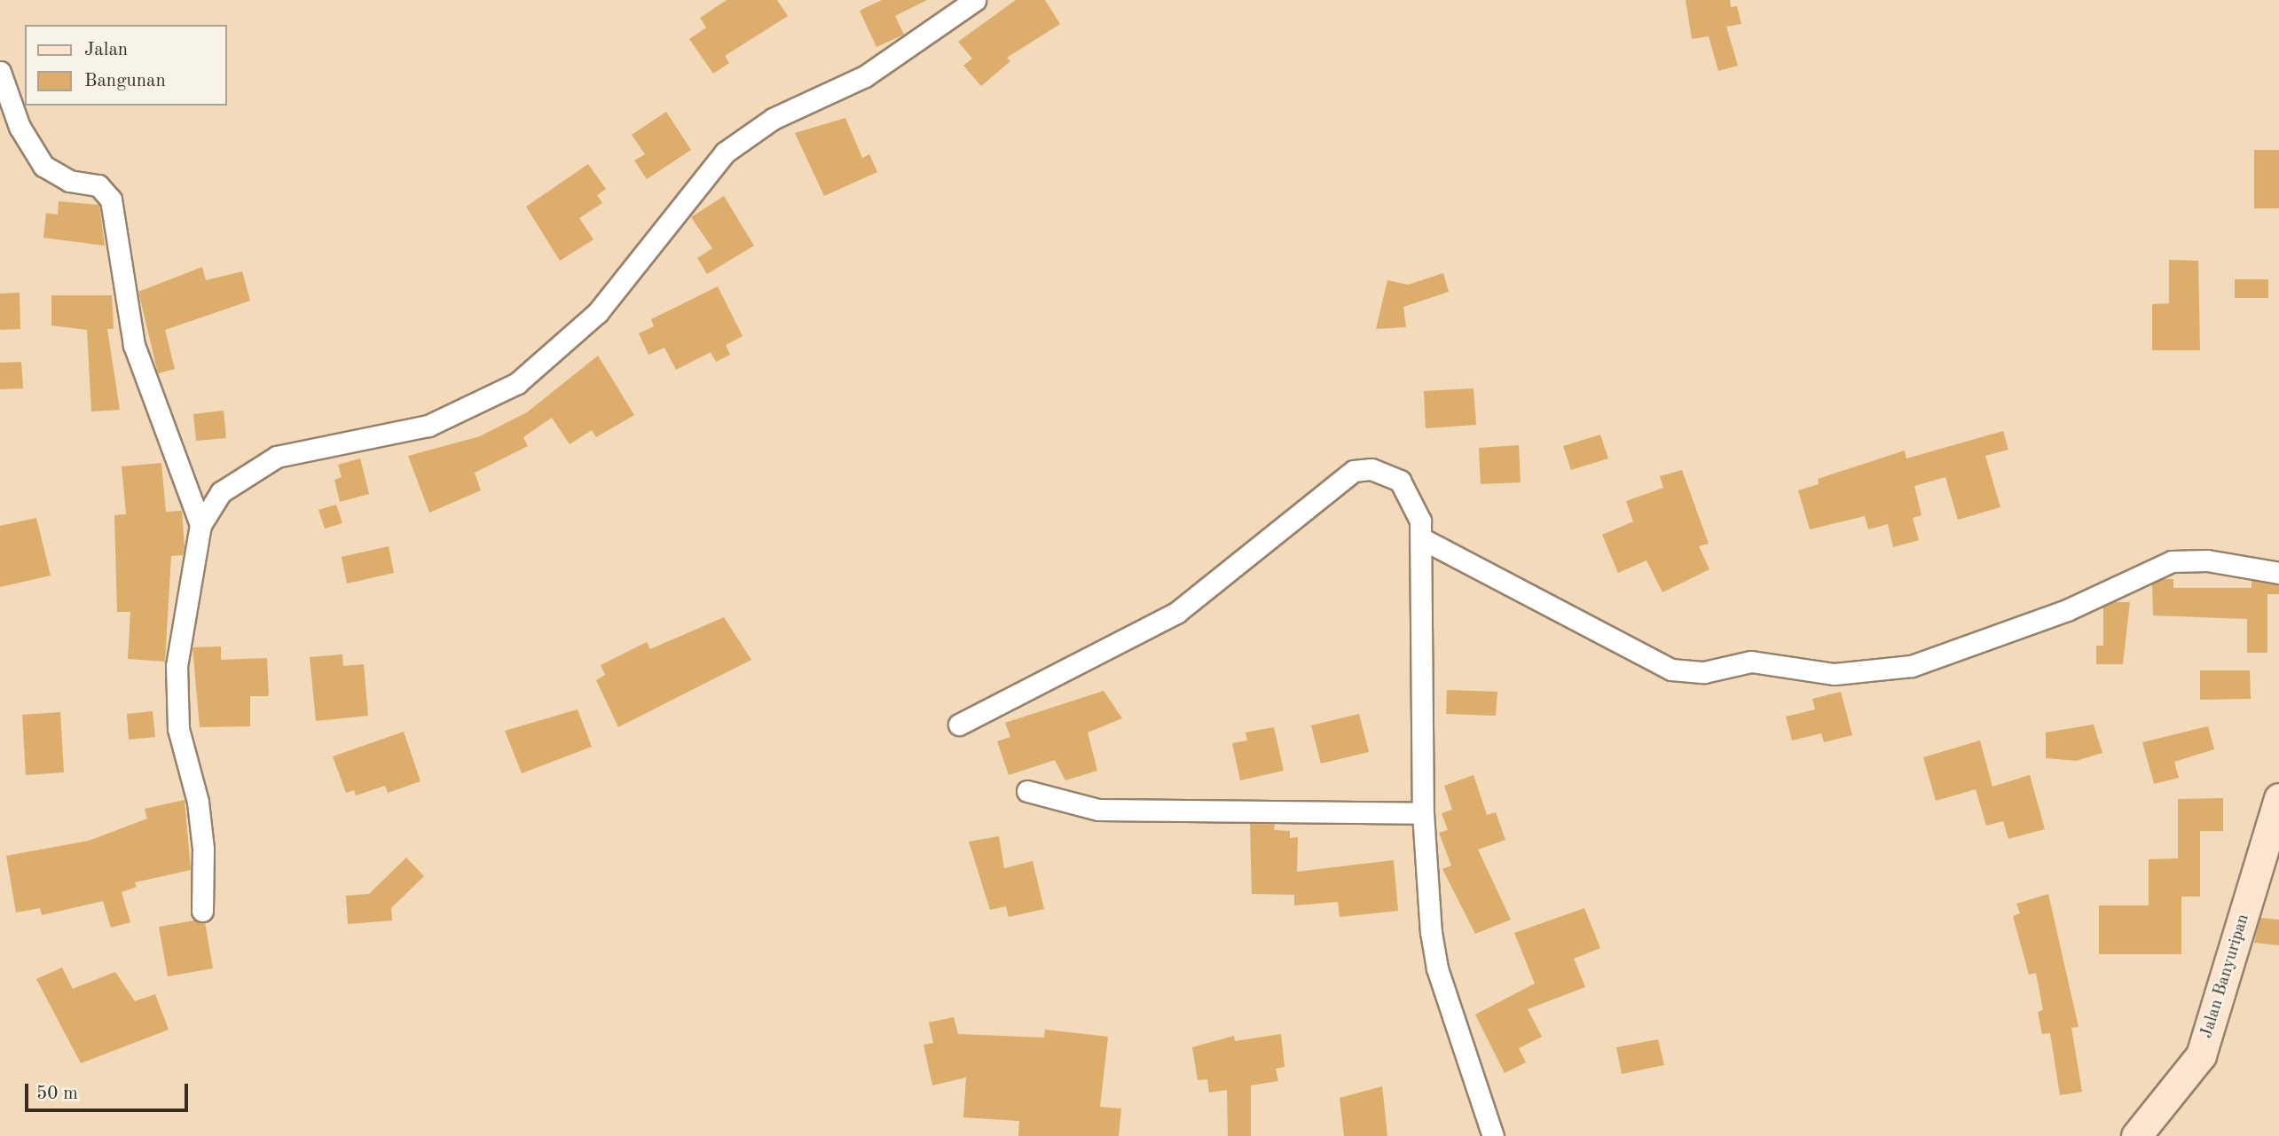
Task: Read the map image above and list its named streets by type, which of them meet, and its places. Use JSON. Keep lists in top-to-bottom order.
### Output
{
  "streets": {
    "street": ["Jalan Banyuripan"]
  },
  "legend": ["Jalan", "Bangunan"],
  "scale_bar": "50 m"
}
